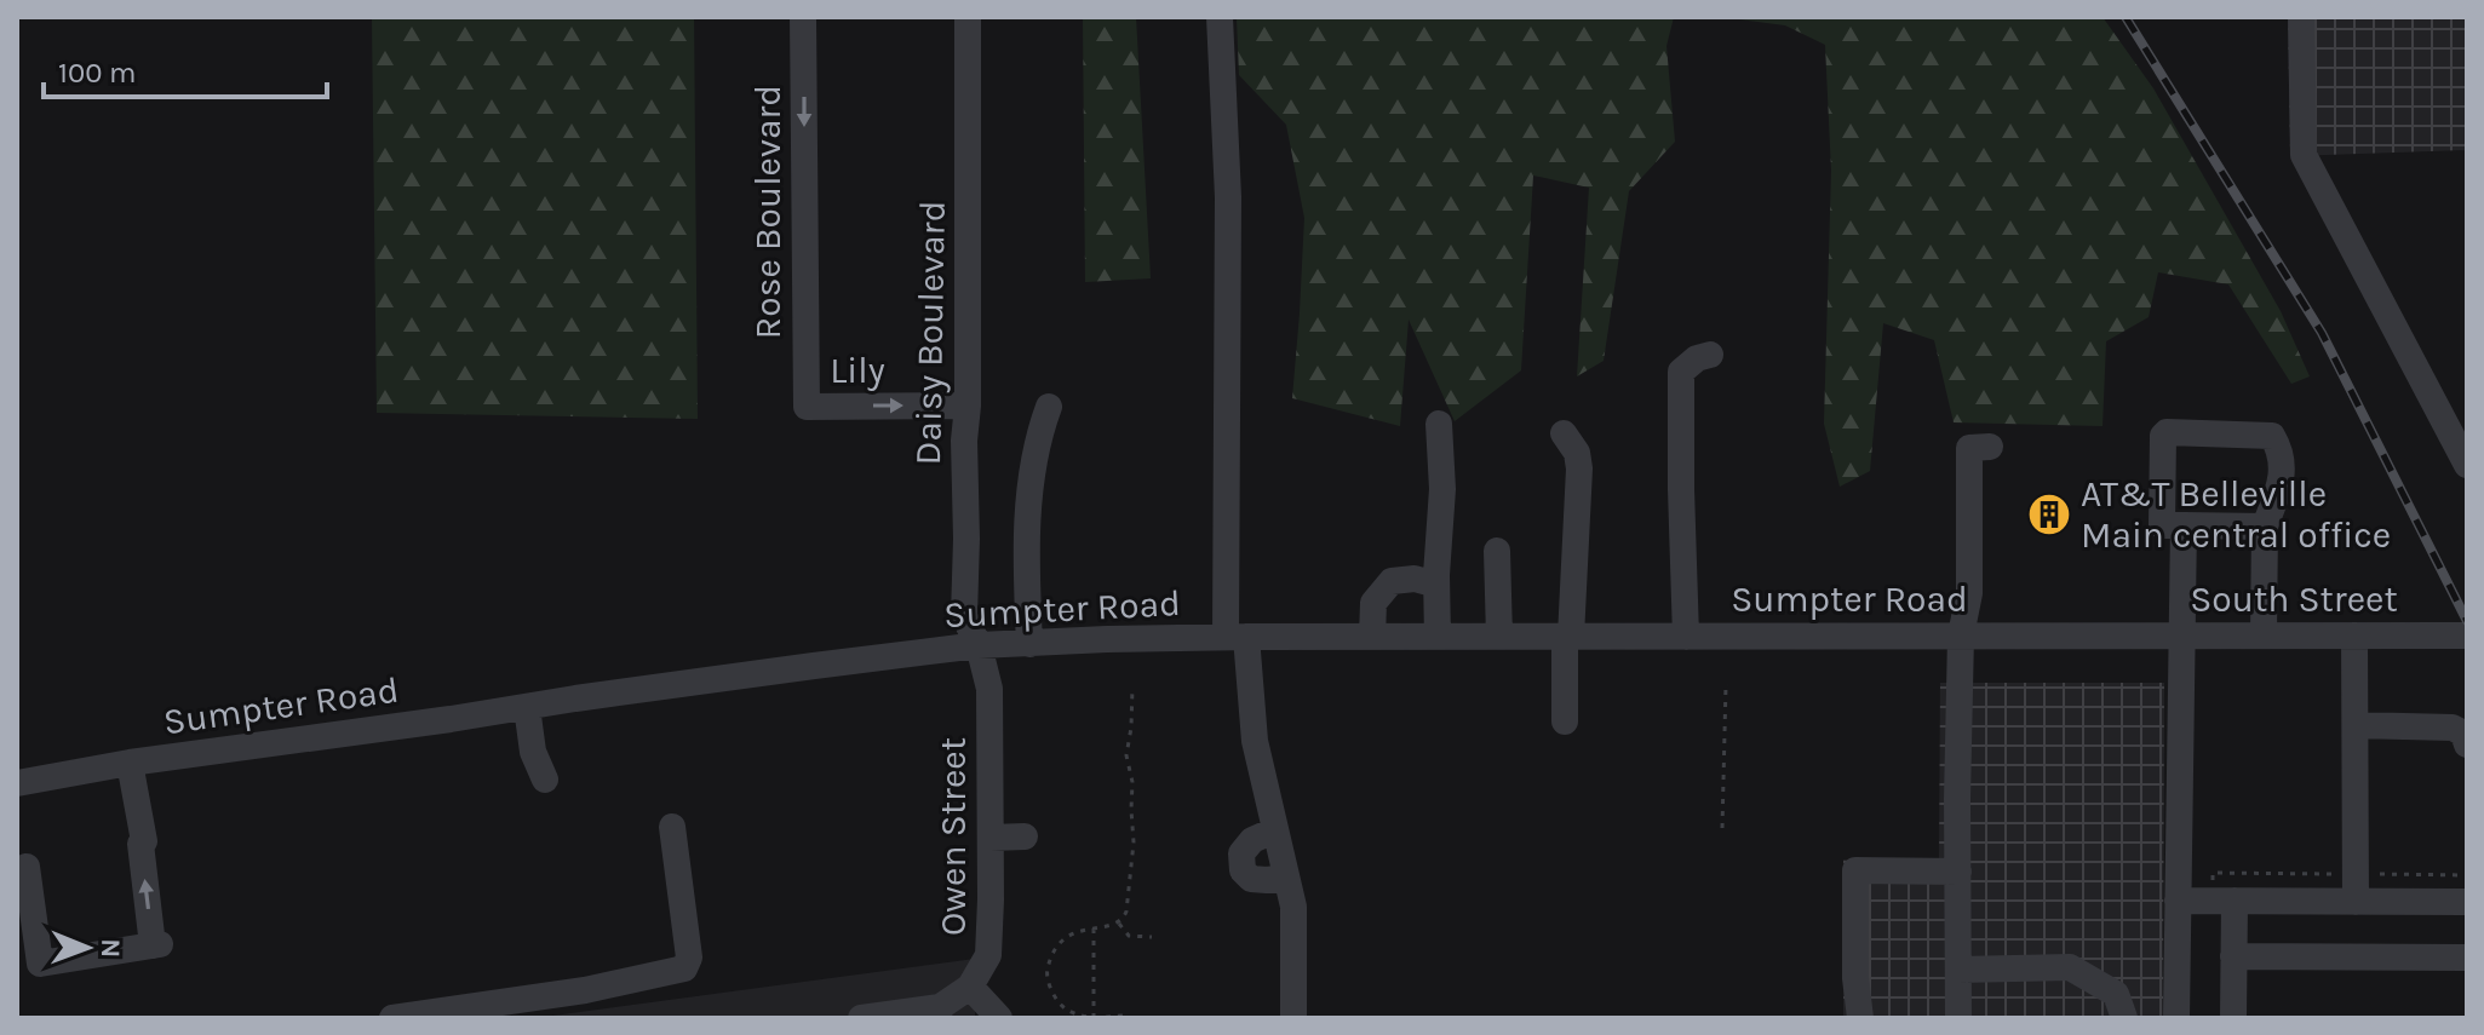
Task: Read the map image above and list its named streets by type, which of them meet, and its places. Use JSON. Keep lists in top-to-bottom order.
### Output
{
  "streets": {
    "street": [
      "Rose Boulevard",
      "Daisy Boulevard",
      "Lily",
      "Sumpter Road",
      "South Street",
      "Owen Street"
    ]
  },
  "crossings": [
    ["Rose Boulevard", "Lily"],
    ["Daisy Boulevard", "Lily"],
    ["Daisy Boulevard", "Sumpter Road"],
    ["Daisy Boulevard", "Owen Street"],
    ["Sumpter Road", "South Street"],
    ["Sumpter Road", "Owen Street"]
  ],
  "one_way": ["Rose Boulevard", "Lily"],
  "places": {
    "building": ["AT&T Belleville Main central office"]
  },
  "scale_bar": "100 m",
  "north": "right"
}
